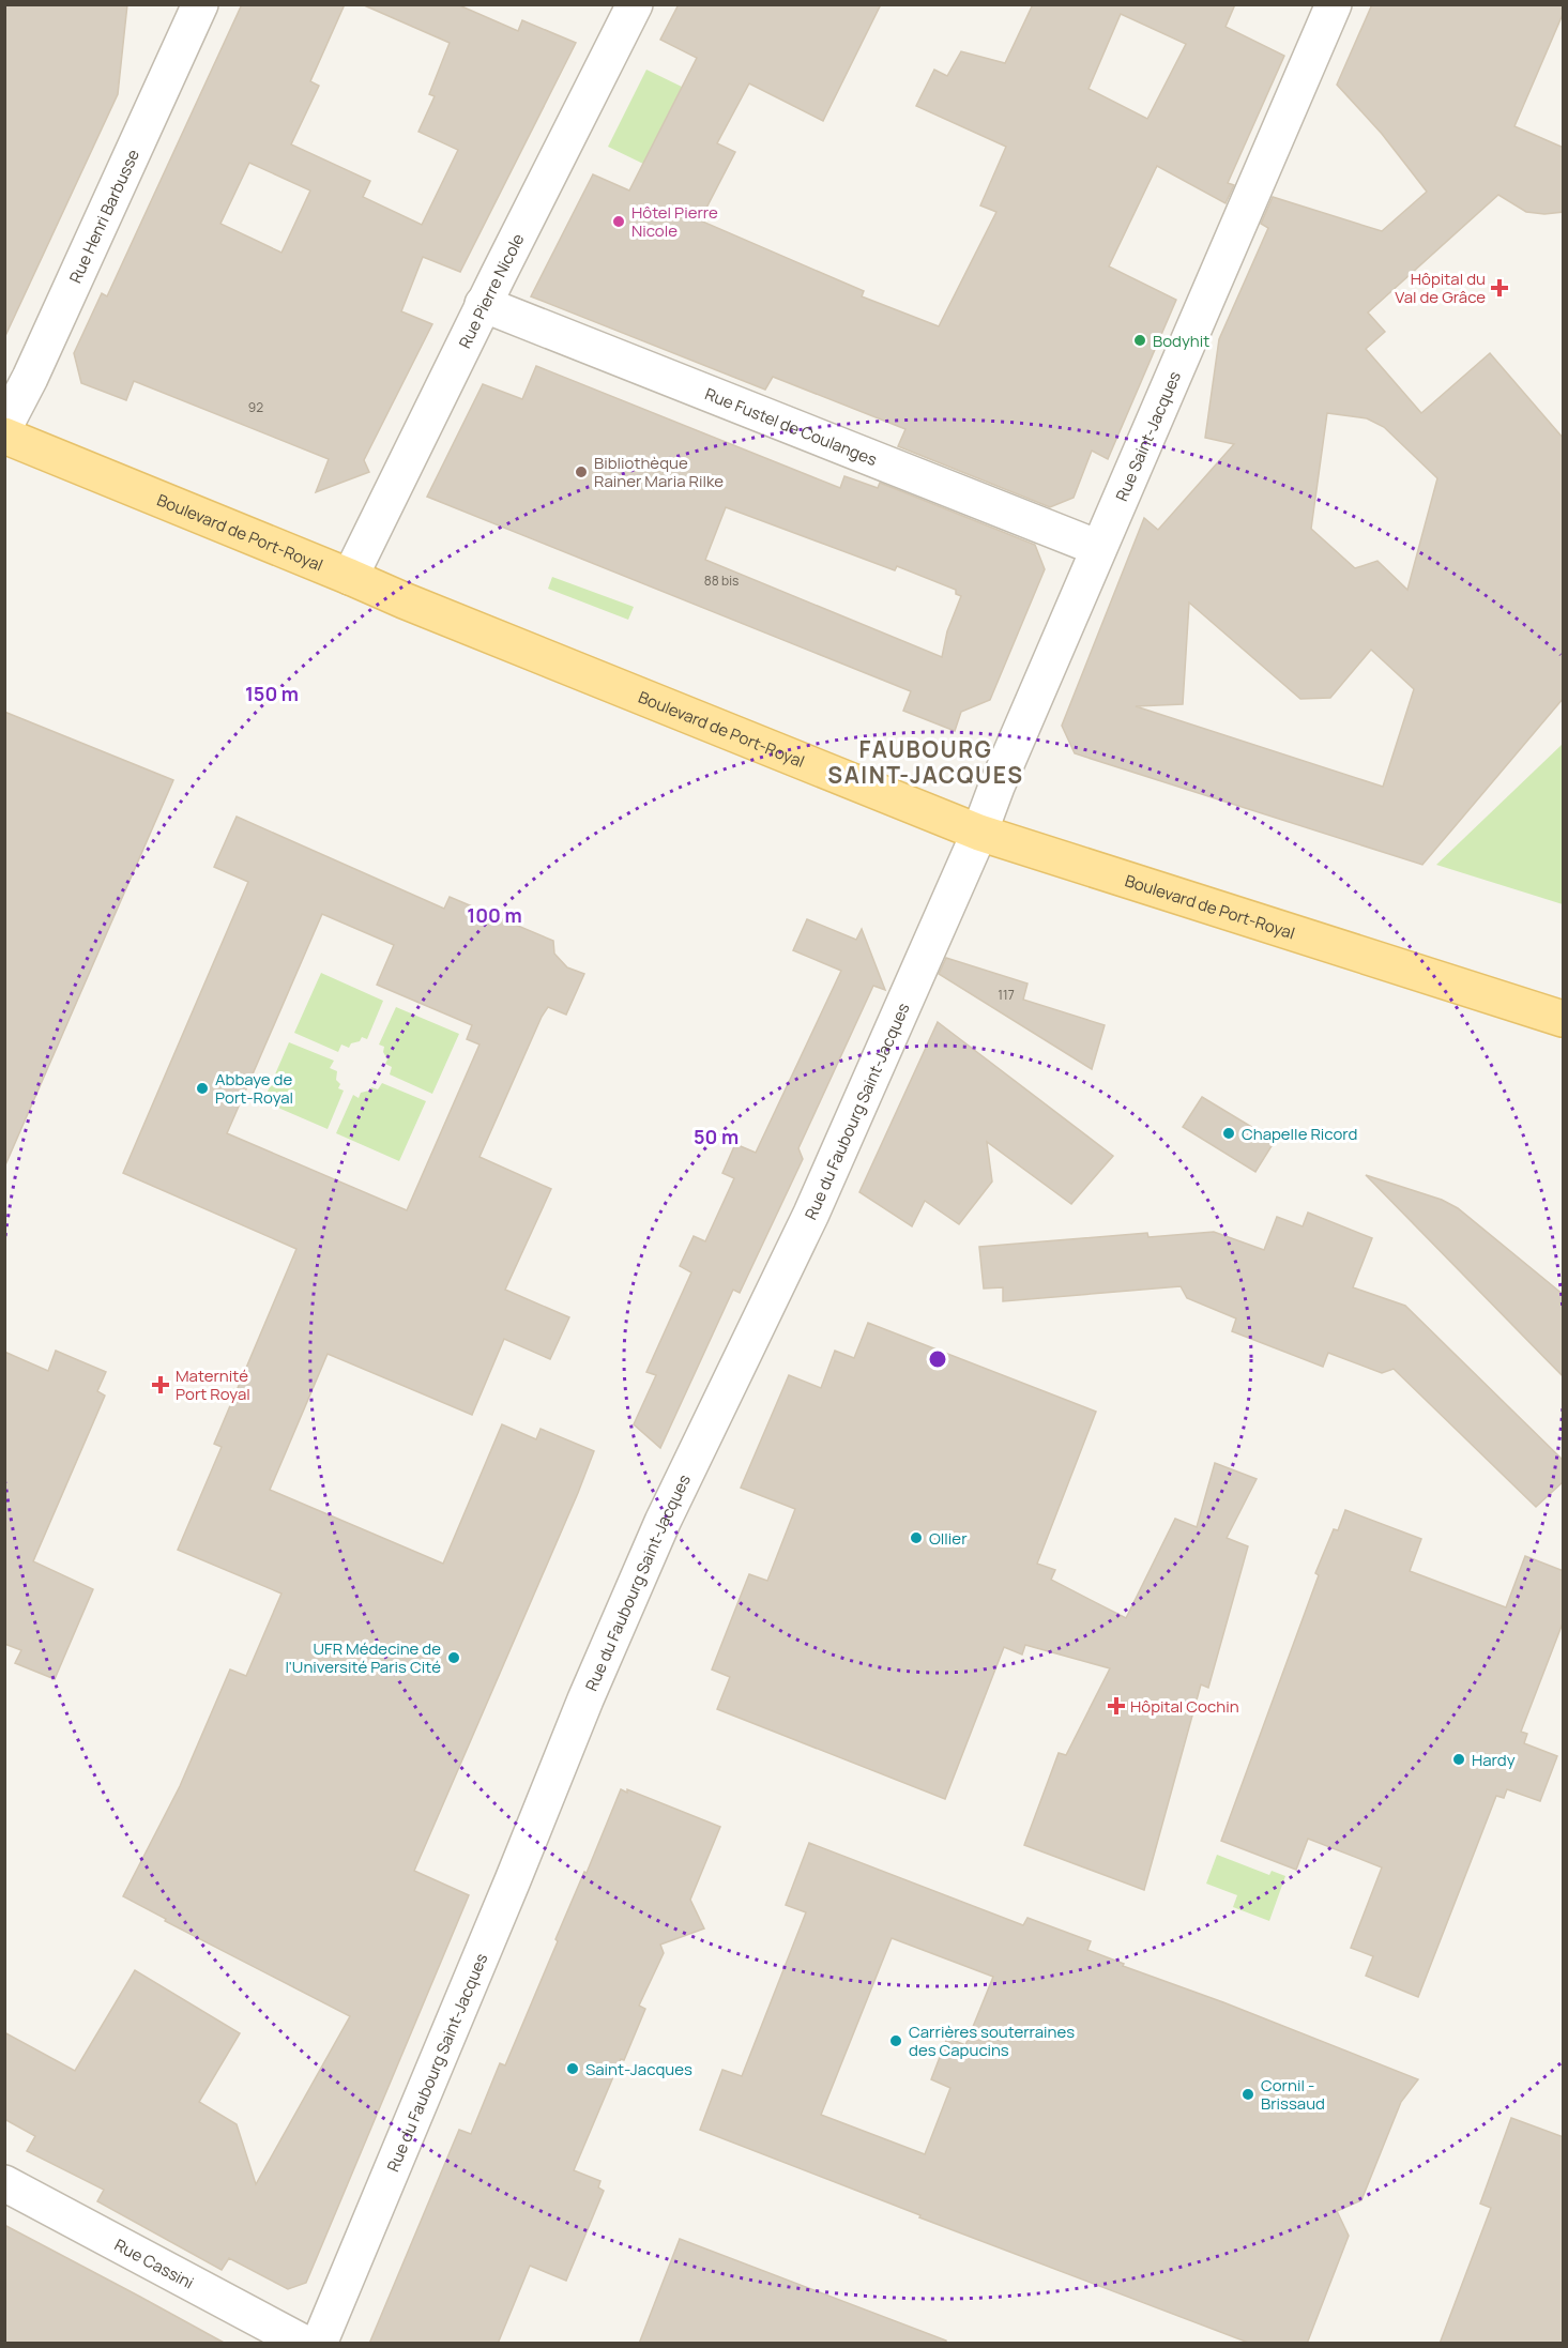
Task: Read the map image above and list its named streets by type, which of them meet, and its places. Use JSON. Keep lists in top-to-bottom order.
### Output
{
  "streets": {
    "main road": ["Boulevard de Port-Royal"],
    "street": [
      "Rue Henri Barbusse",
      "Rue Pierre Nicole",
      "Rue Fustel de Coulanges",
      "Rue Saint-Jacques",
      "Rue du Faubourg Saint-Jacques",
      "Rue Cassini"
    ]
  },
  "crossings": [
    ["Rue Pierre Nicole", "Rue Fustel de Coulanges"],
    ["Rue Pierre Nicole", "Boulevard de Port-Royal"],
    ["Rue Fustel de Coulanges", "Rue Saint-Jacques"],
    ["Rue Saint-Jacques", "Boulevard de Port-Royal"],
    ["Rue Saint-Jacques", "Rue du Faubourg Saint-Jacques"],
    ["Boulevard de Port-Royal", "Rue du Faubourg Saint-Jacques"]
  ],
  "districts": ["FAUBOURG SAINT-JACQUES"],
  "places": {
    "other": [
      "Hôtel Pierre Nicole",
      "Bodyhit",
      "Bibliothèque Rainer Maria Rilke",
      "Abbaye de Port-Royal",
      "Chapelle Ricord",
      "Ollier",
      "UFR Médecine de l'Université Paris Cité",
      "Hardy",
      "Carrières souterraines des Capucins",
      "Saint-Jacques",
      "Cornil - Brissaud"
    ],
    "health": ["Hôpital du Val de Grâce", "Maternité Port Royal", "Hôpital Cochin"]
  },
  "house_numbers": ["92", "88 bis", "117"],
  "rings": ["150 m", "100 m", "50 m"]
}
